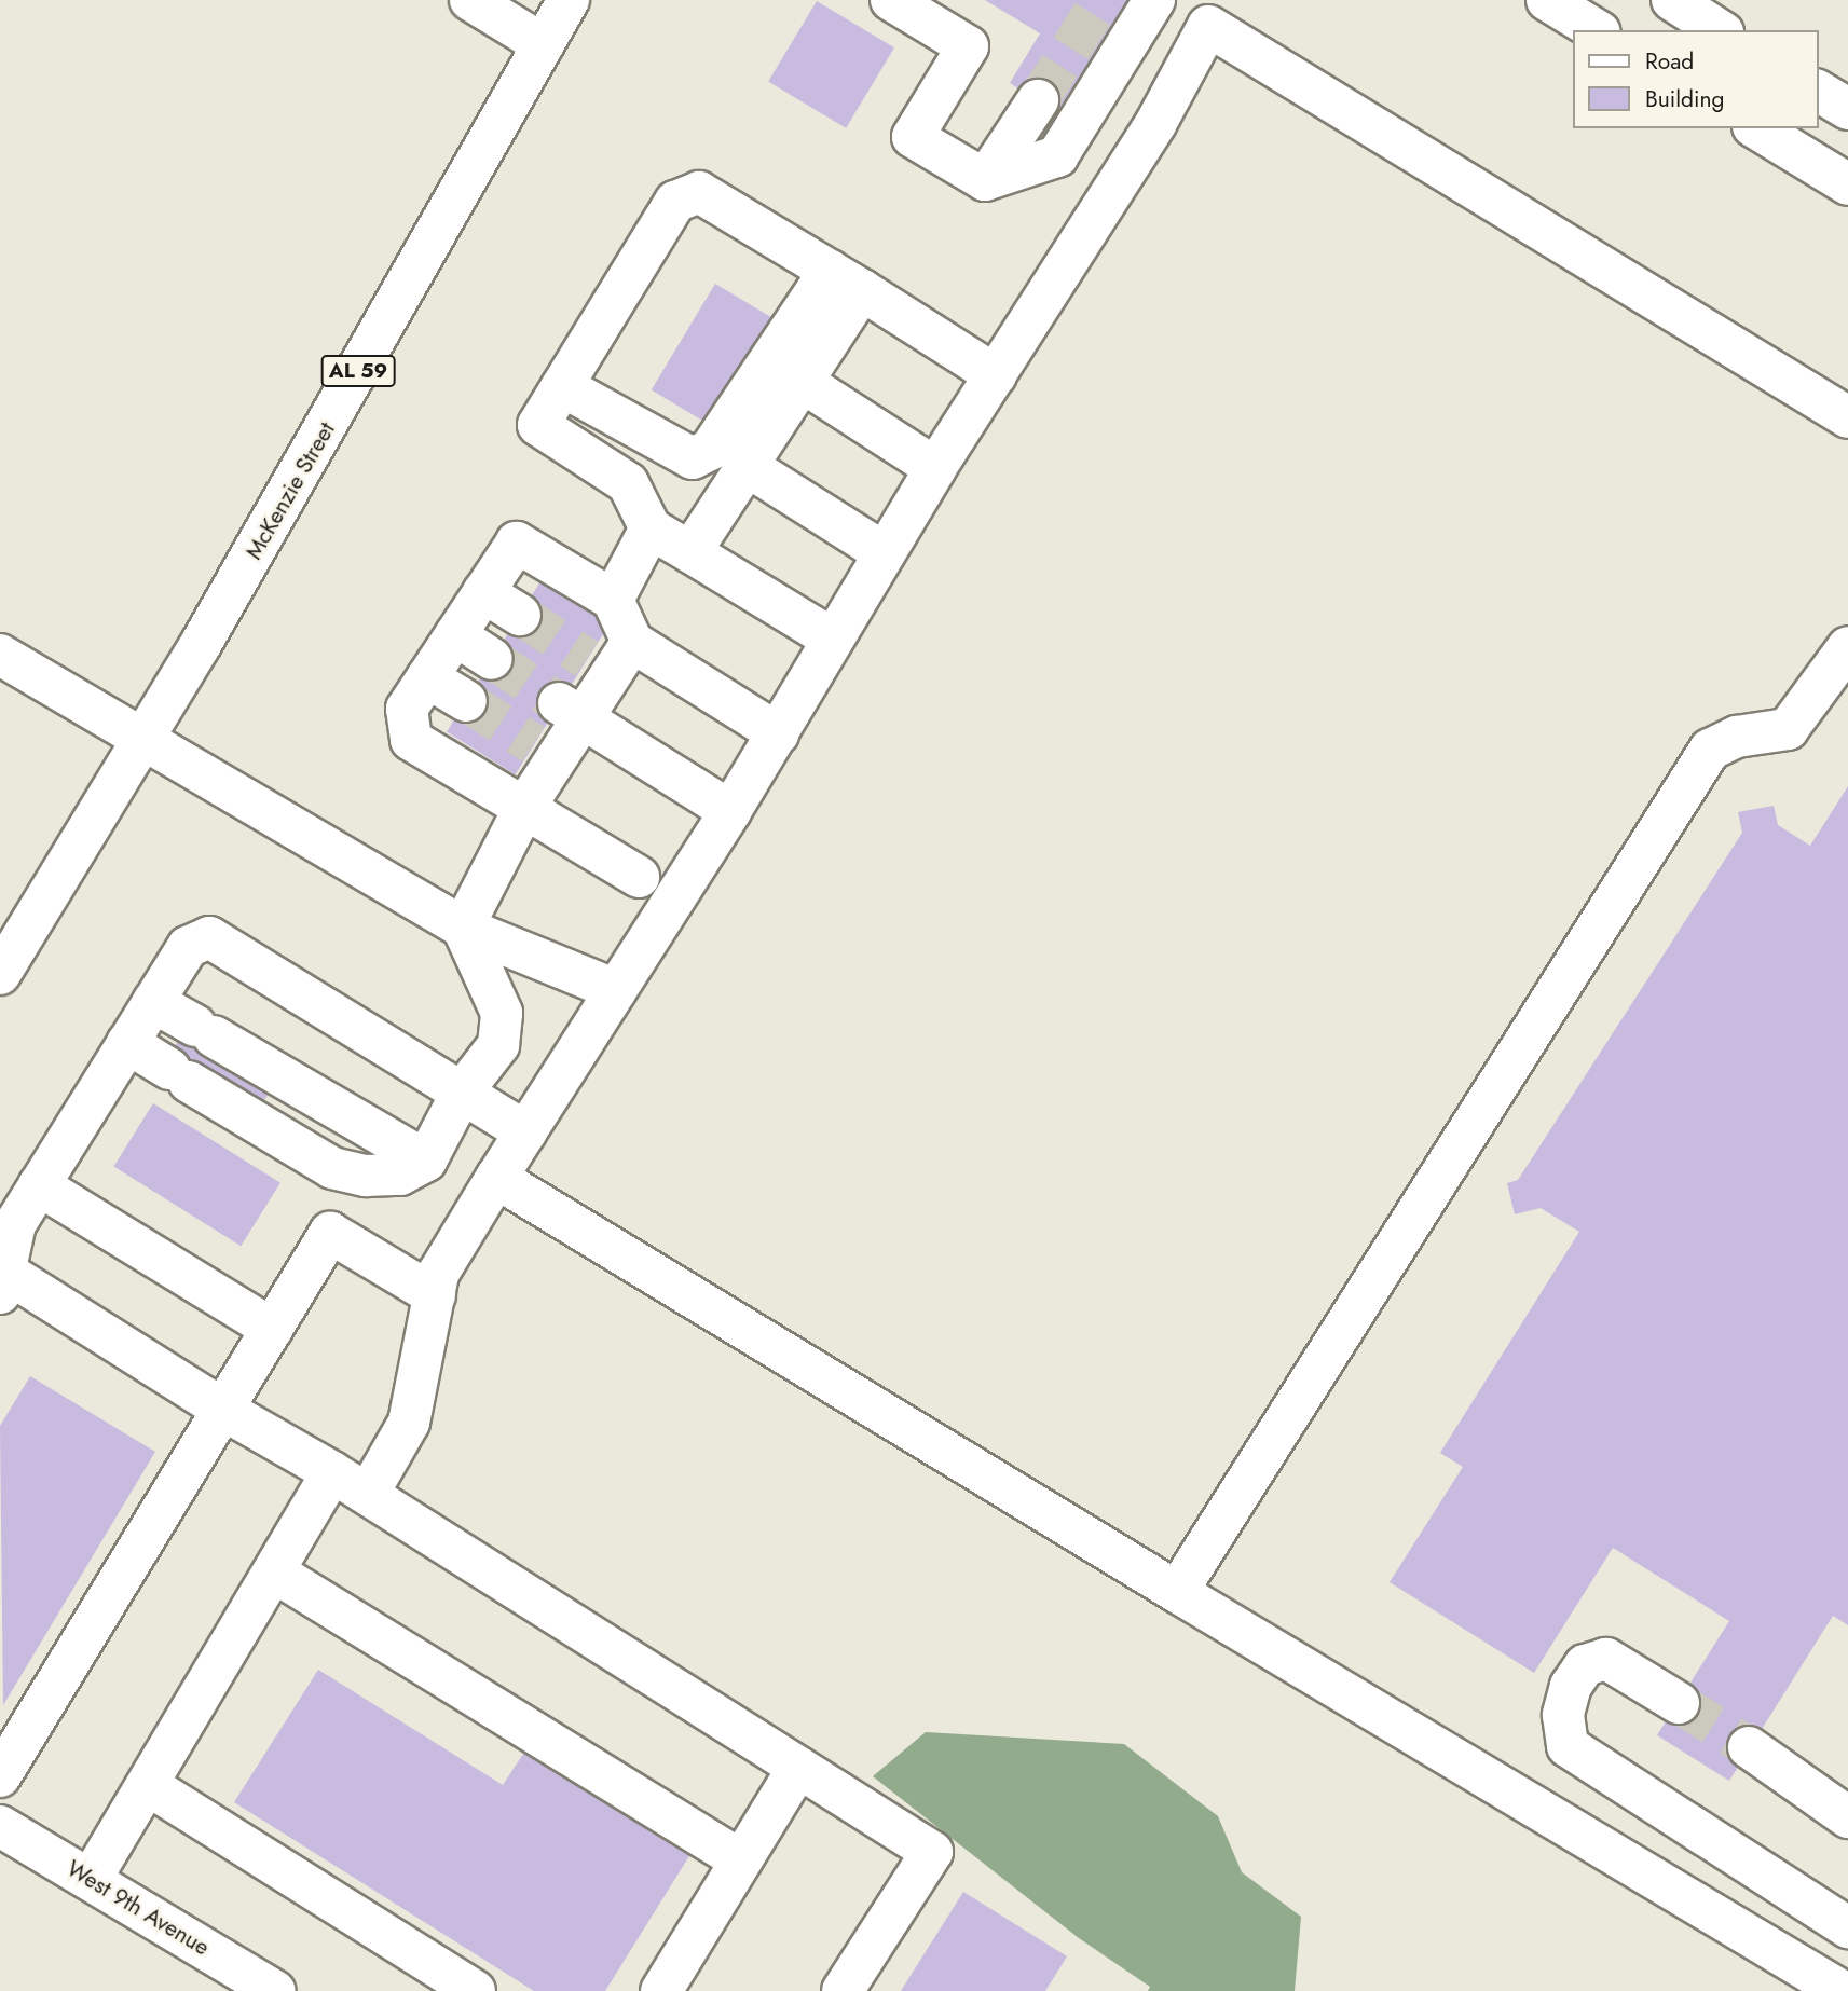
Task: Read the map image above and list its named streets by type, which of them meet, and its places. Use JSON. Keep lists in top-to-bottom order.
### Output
{
  "streets": {
    "main road": ["AL 59", "McKenzie Street", "West 9th Avenue"]
  },
  "legend": ["Road", "Building"]
}
